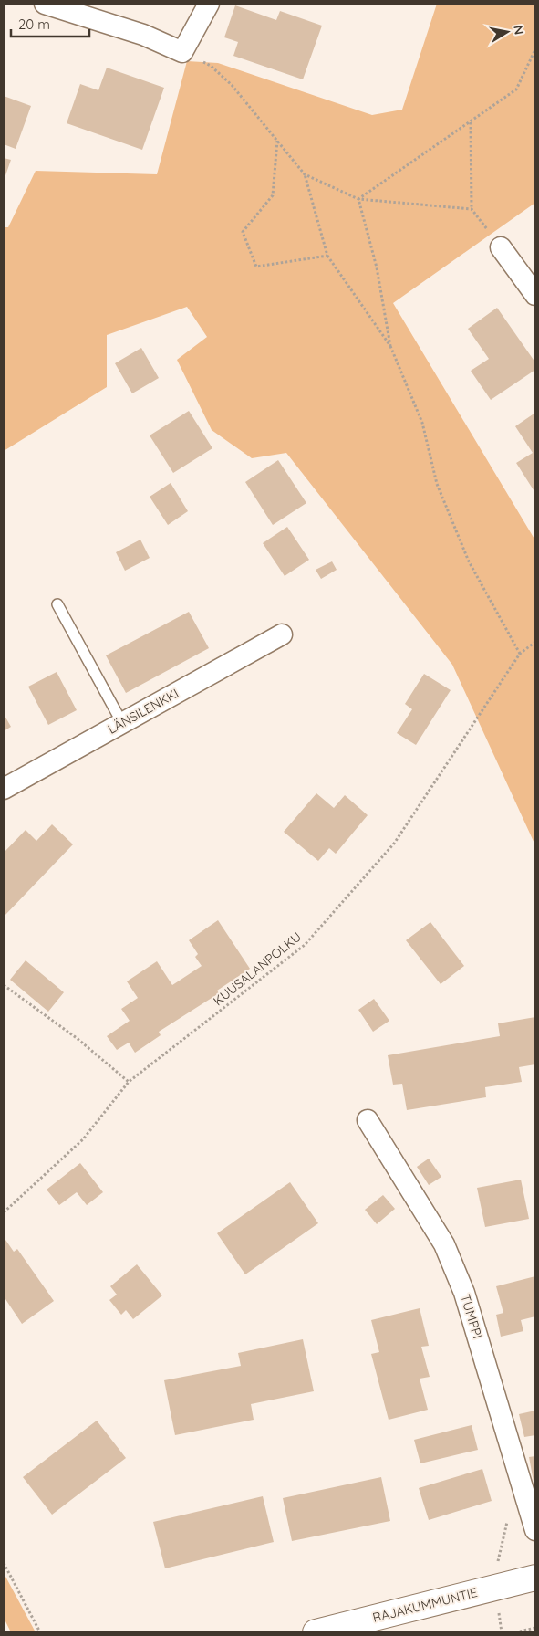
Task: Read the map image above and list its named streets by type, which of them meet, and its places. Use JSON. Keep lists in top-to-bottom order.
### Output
{
  "streets": {
    "street": ["LÄNSILENKKI", "TUMPPI", "RAJAKUMMUNTIE"],
    "path": ["KUUSALANPOLKU"]
  },
  "scale_bar": "20 m",
  "north": "right"
}
